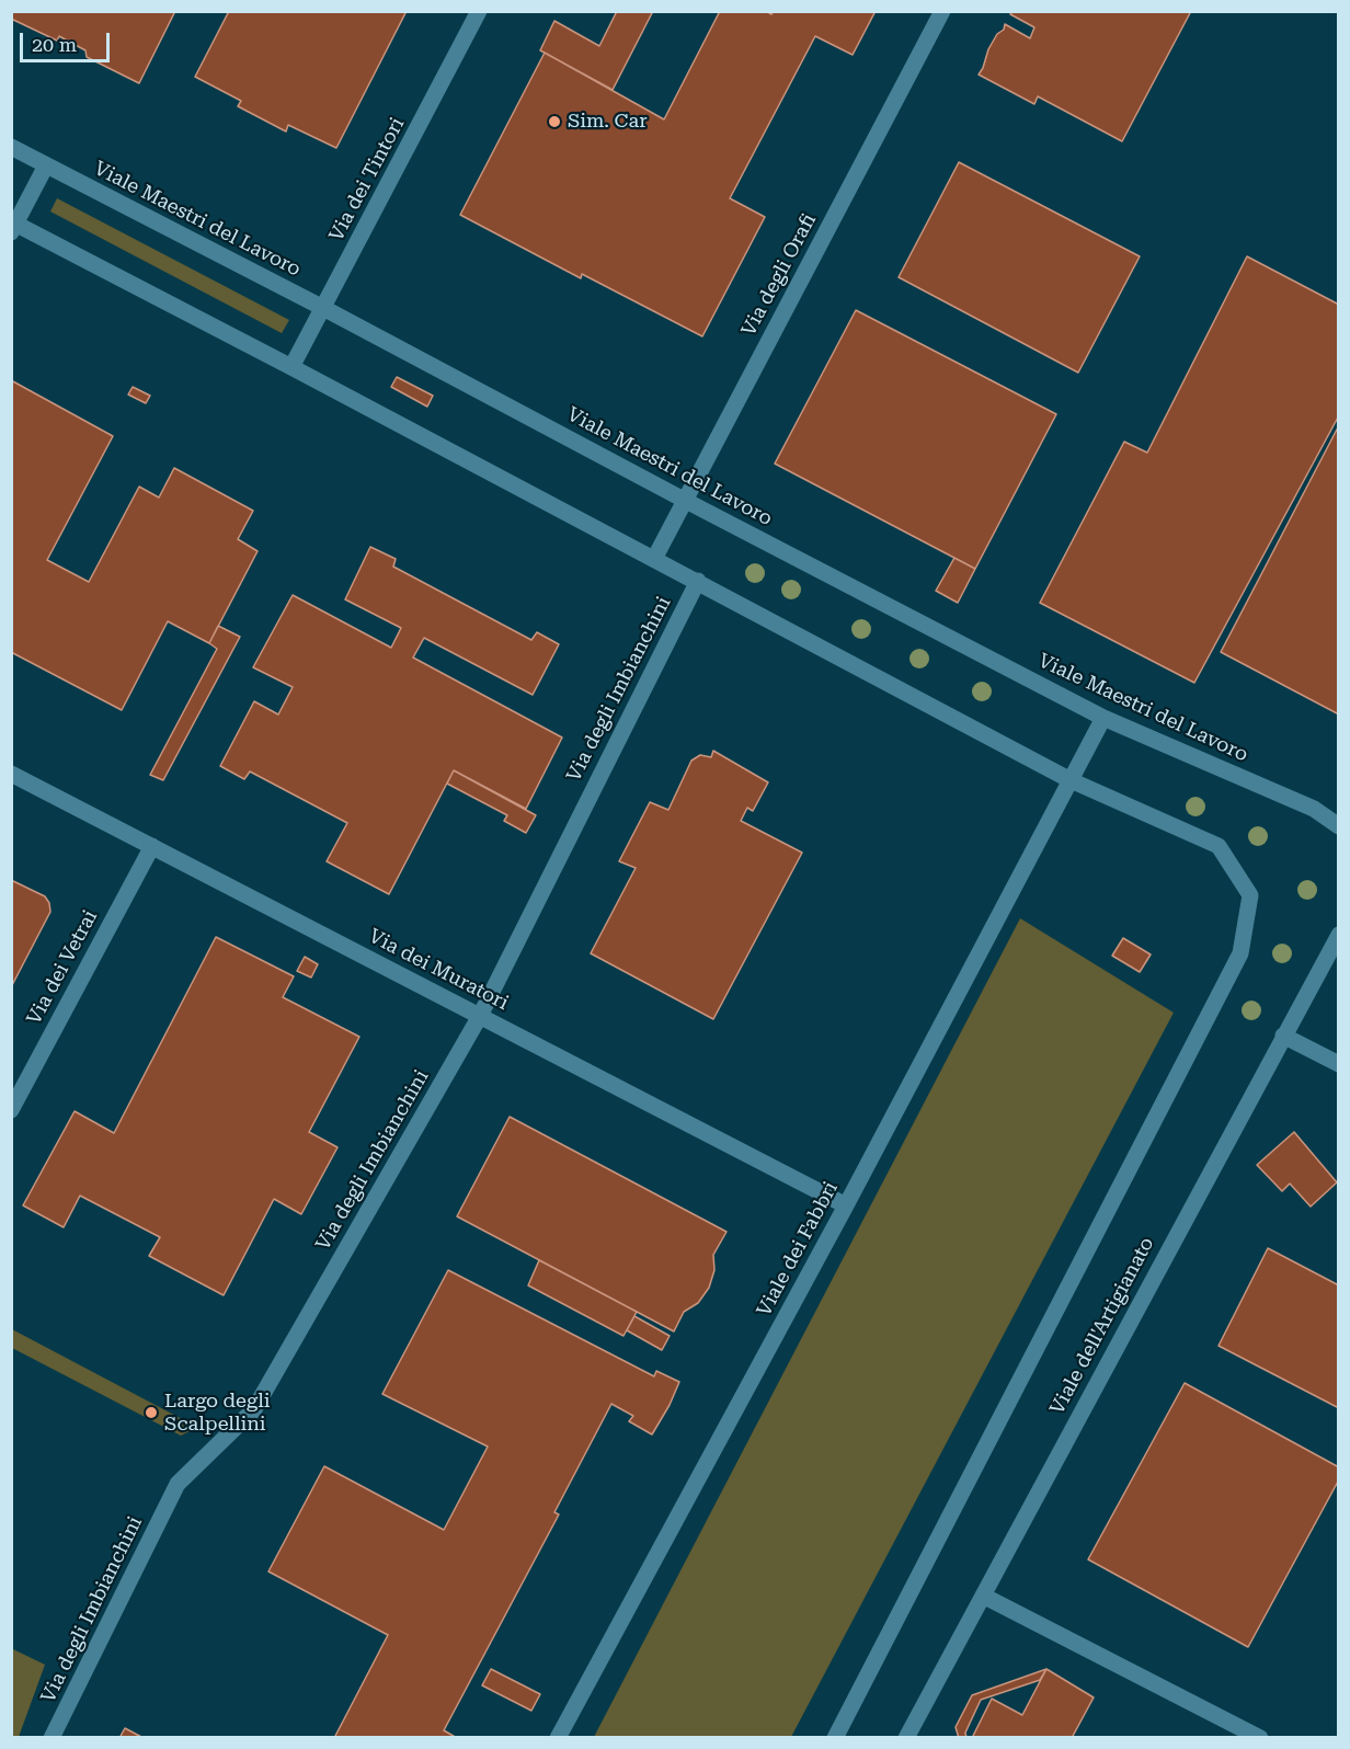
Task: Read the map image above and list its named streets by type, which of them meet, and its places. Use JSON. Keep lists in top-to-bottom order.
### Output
{
  "streets": {
    "street": [
      "Via dei Tintori",
      "Viale Maestri del Lavoro",
      "Via degli Orafi",
      "Via degli Imbianchini",
      "Via dei Vetrai",
      "Via dei Muratori",
      "Viale dei Fabbri",
      "Viale dell'Artigianato"
    ]
  },
  "crossings": [
    ["Via dei Tintori", "Viale Maestri del Lavoro"],
    ["Viale Maestri del Lavoro", "Via degli Orafi"],
    ["Viale Maestri del Lavoro", "Viale dei Fabbri"],
    ["Via degli Imbianchini", "Via dei Muratori"],
    ["Via dei Vetrai", "Via dei Muratori"],
    ["Via dei Muratori", "Viale dei Fabbri"]
  ],
  "places": ["Sim. Car", "Largo degli Scalpellini"],
  "scale_bar": "20 m"
}
